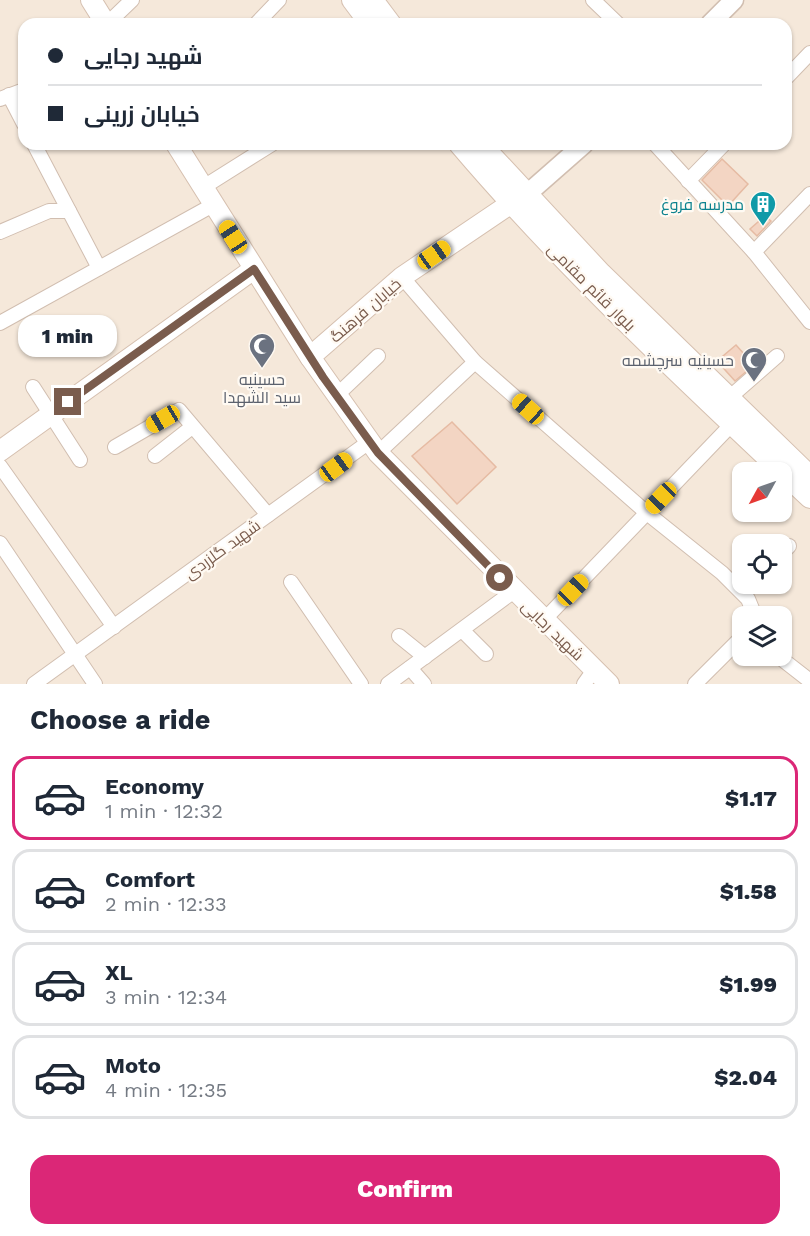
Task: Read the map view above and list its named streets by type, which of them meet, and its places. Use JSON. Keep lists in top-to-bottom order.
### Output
{
  "streets": {
    "main road": ["بلوار قائم مقامی", "خیابان فرهنگ", "شهید رجایی"],
    "street": ["شهید گلزردی"]
  },
  "crossings": [
    ["بلوار قائم مقامی", "خیابان فرهنگ"],
    ["خیابان فرهنگ", "شهید رجایی"],
    ["شهید گلزردی", "شهید رجایی"]
  ],
  "places": {
    "building": ["مدرسه فروغ"],
    "mosque": ["حسینیه سید الشهدا", "حسینیه سرچشمه"]
  },
  "north": "bottom left",
  "page": {
    "banner": ["شهید رجایی", "خیابان زرینی"],
    "bubble": "1 min",
    "heading": "Choose a ride",
    "list": [
      {
        "name": "Economy",
        "note": "1 min · 12:32",
        "value": "$1.17"
      },
      {
        "name": "Comfort",
        "note": "2 min · 12:33",
        "value": "$1.58"
      },
      {
        "name": "XL",
        "note": "3 min · 12:34",
        "value": "$1.99"
      },
      {
        "name": "Moto",
        "note": "4 min · 12:35",
        "value": "$2.04"
      }
    ],
    "buttons": "Confirm"
  }
}
